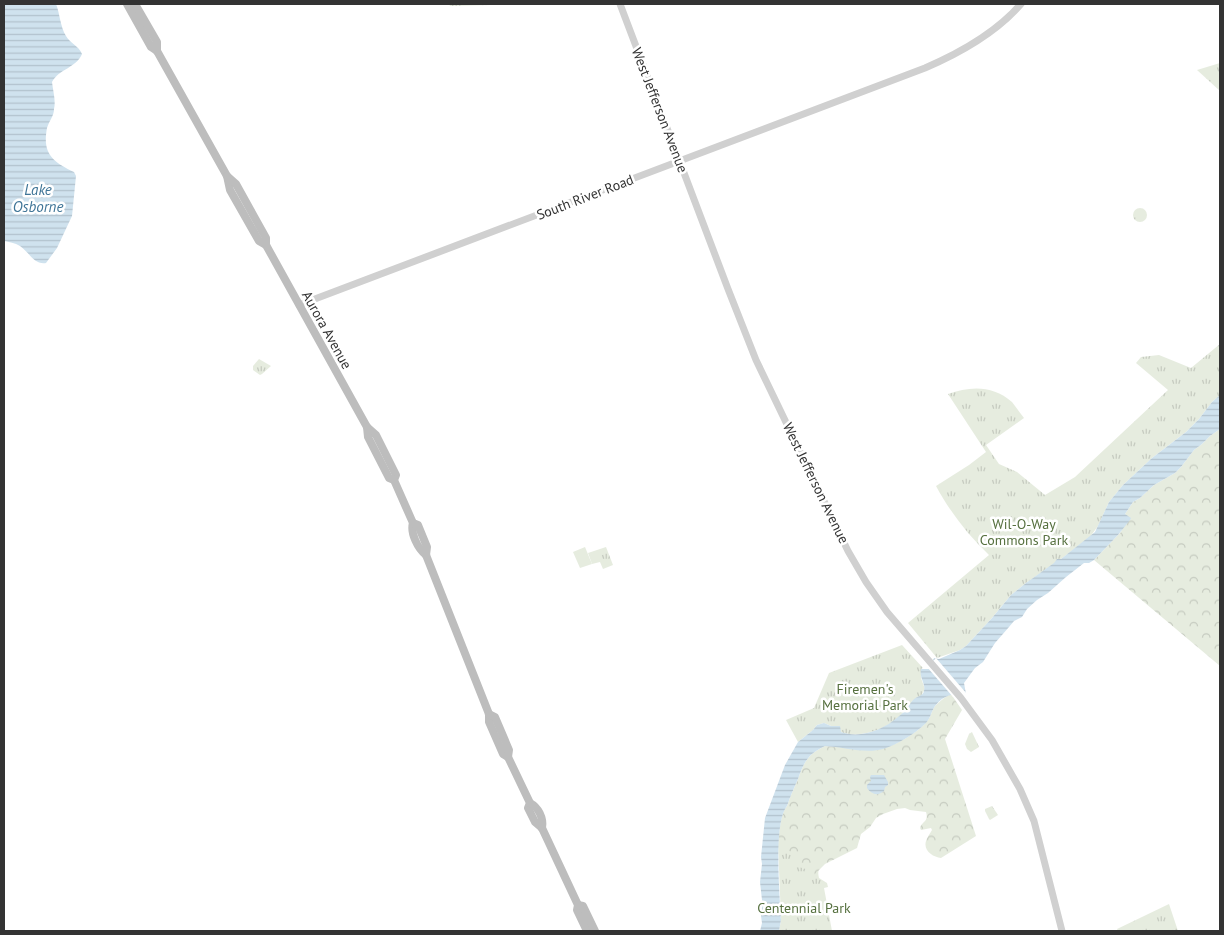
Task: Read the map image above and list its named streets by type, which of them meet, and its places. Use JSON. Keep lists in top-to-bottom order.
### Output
{
  "streets": {
    "main road": ["Aurora Avenue"],
    "street": ["West Jefferson Avenue", "South River Road"]
  },
  "crossings": [
    ["West Jefferson Avenue", "South River Road"],
    ["South River Road", "Aurora Avenue"]
  ],
  "water": ["Lake Osborne"],
  "parks": ["Wil-O-Way Commons Park", "Firemen's Memorial Park", "Centennial Park"]
}
